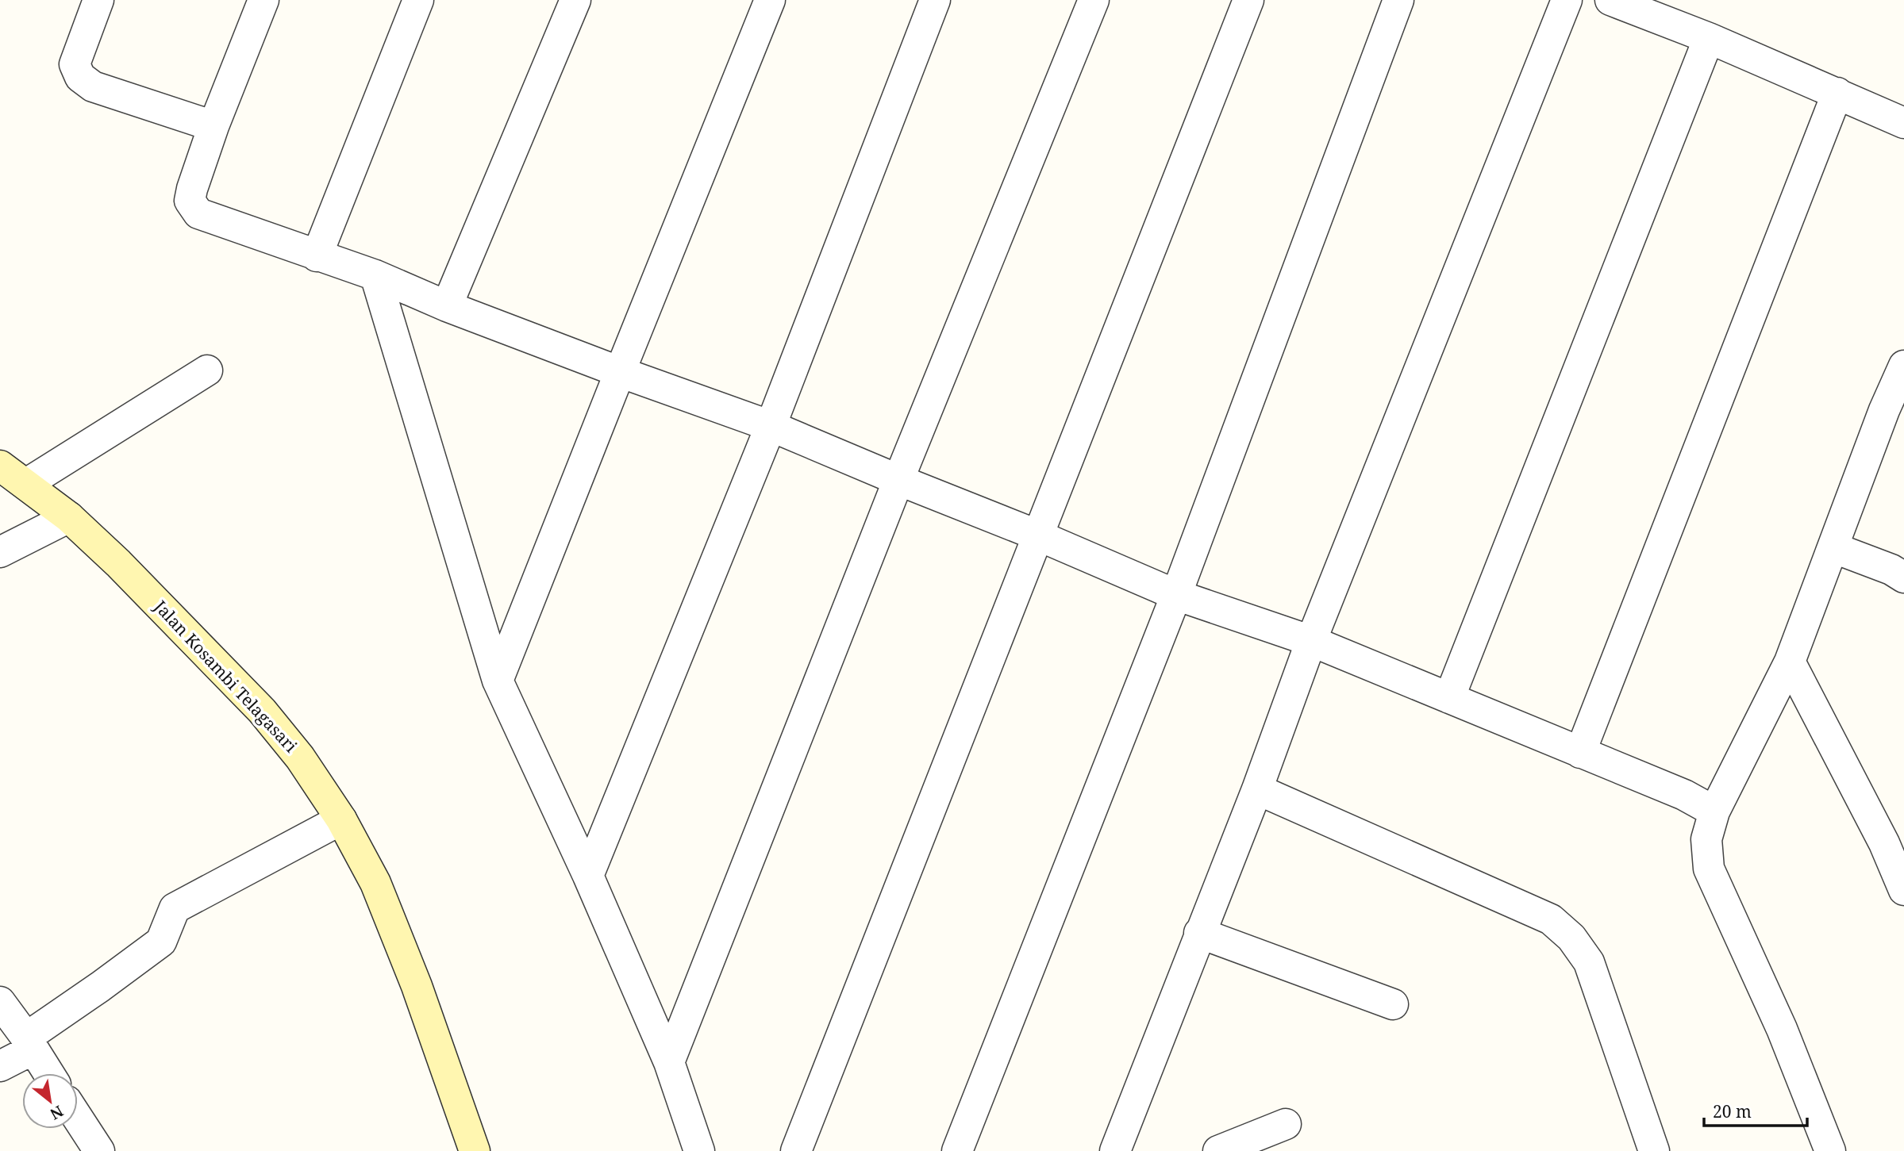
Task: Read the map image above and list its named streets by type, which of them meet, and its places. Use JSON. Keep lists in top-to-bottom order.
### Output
{
  "streets": {
    "main road": ["Jalan Kosambi Telagasari"]
  },
  "scale_bar": "20 m",
  "north": "bottom right"
}
